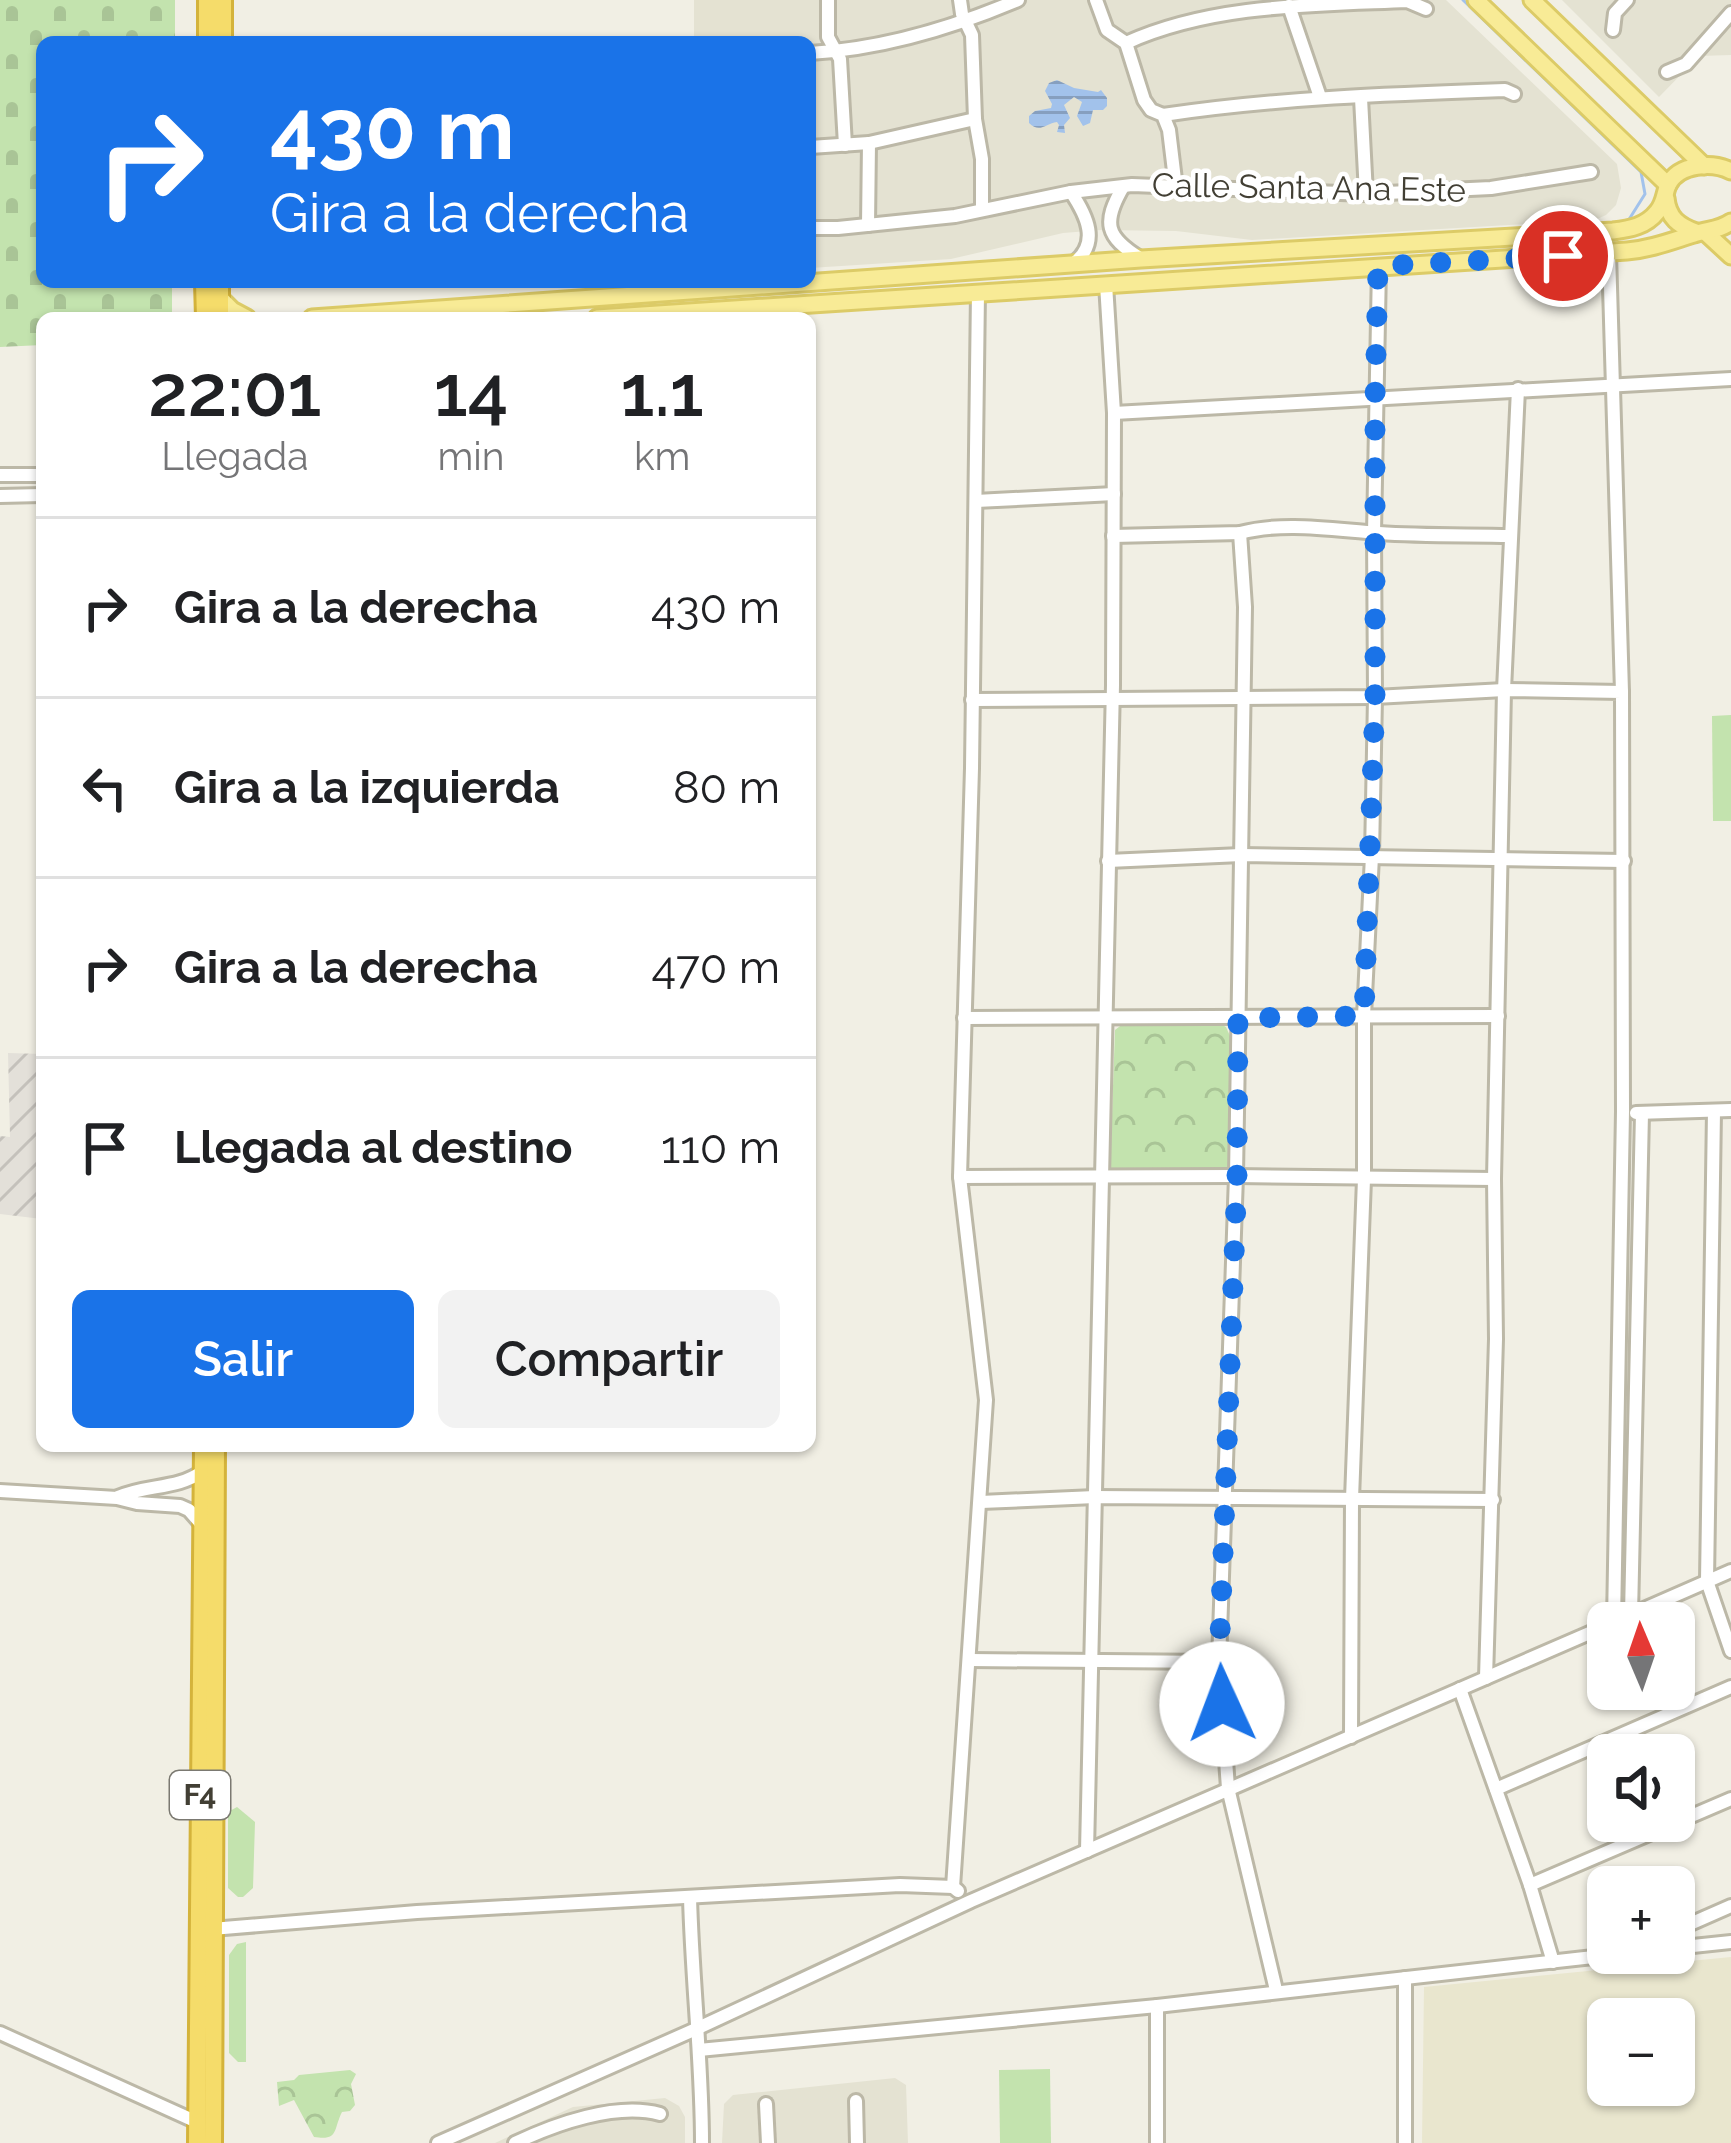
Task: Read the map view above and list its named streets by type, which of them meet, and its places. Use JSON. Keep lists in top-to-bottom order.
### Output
{
  "streets": {
    "highway": ["F4"],
    "street": ["Calle Santa Ana Este"]
  },
  "north": "top",
  "page": {
    "turn": ["430 m", "Gira a la derecha"],
    "eta": [
      "22:01",
      "Llegada",
      "14",
      "min",
      "1.1",
      "km"
    ],
    "list": [
      {
        "name": "Gira a la derecha",
        "value": "430 m"
      },
      {
        "name": "Gira a la izquierda",
        "value": "80 m"
      },
      {
        "name": "Gira a la derecha",
        "value": "470 m"
      },
      {
        "name": "Llegada al destino",
        "value": "110 m"
      }
    ],
    "buttons": ["Salir", "Compartir"],
    "map_buttons": ["+", "−"]
  }
}
